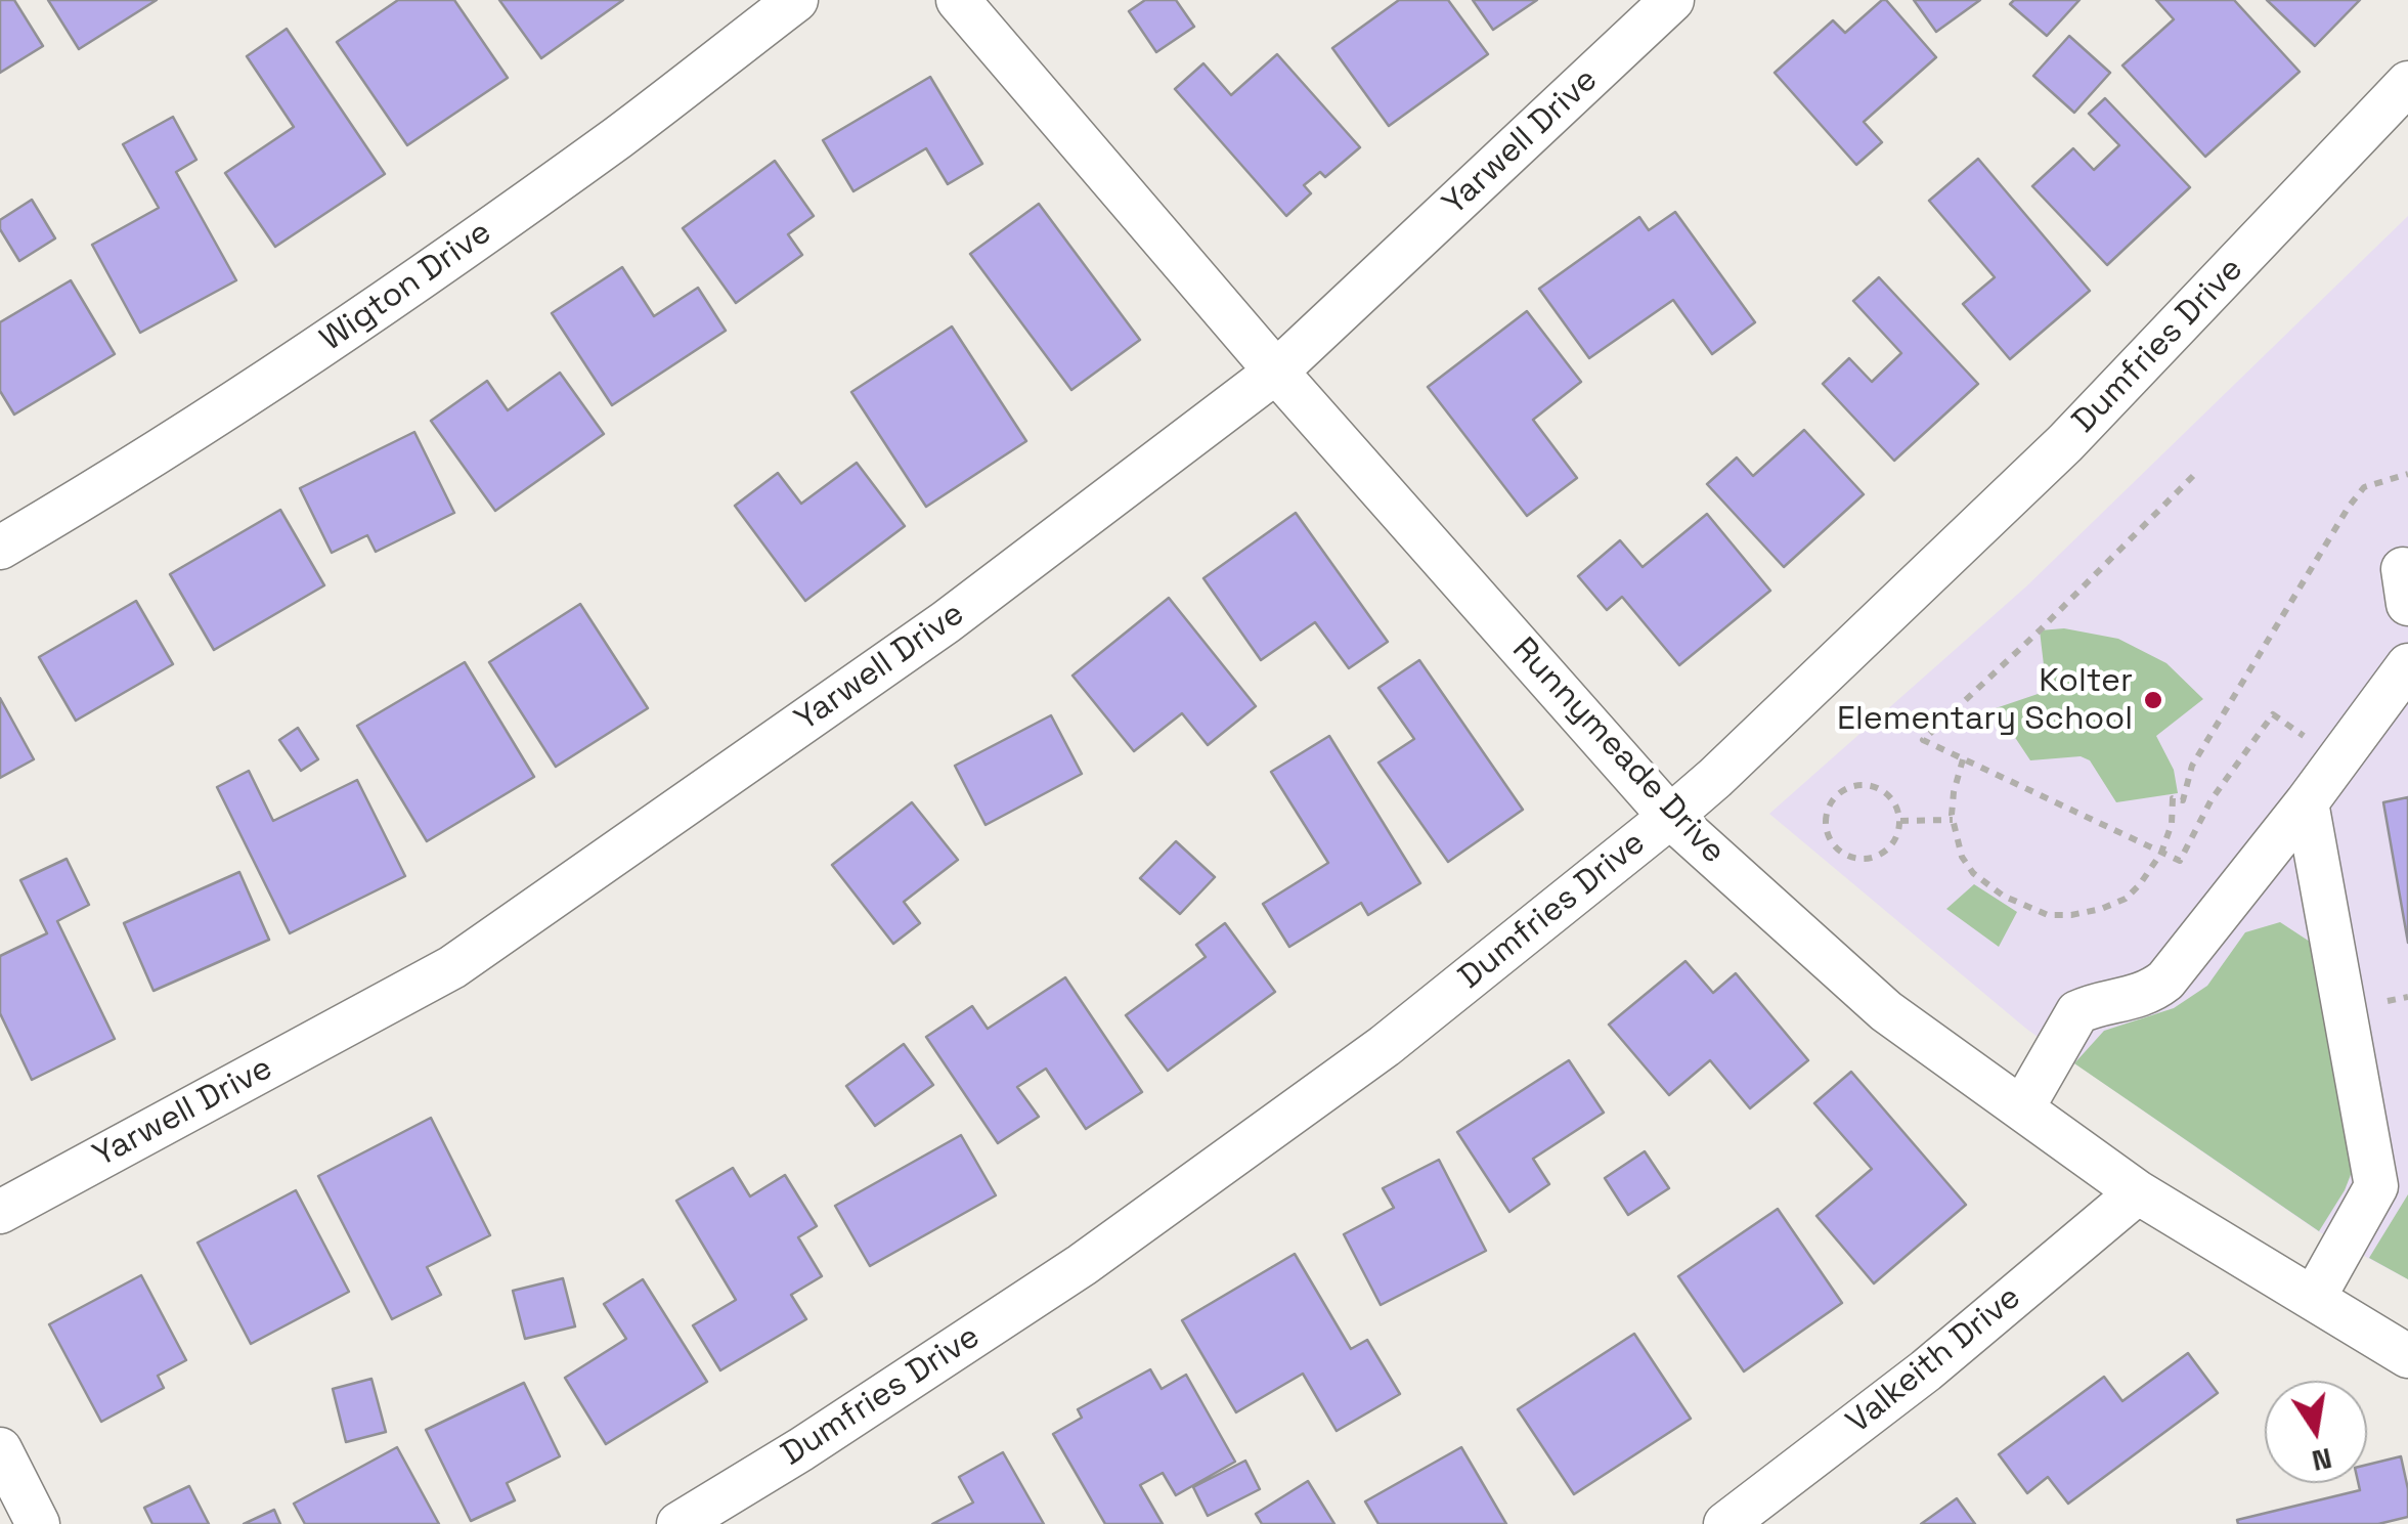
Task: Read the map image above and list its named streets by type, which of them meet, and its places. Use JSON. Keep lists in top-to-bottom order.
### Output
{
  "streets": {
    "street": [
      "Yarwell Drive",
      "Wigton Drive",
      "Dumfries Drive",
      "Runnymeade Drive",
      "Valkeith Drive"
    ]
  },
  "crossings": [
    ["Yarwell Drive", "Runnymeade Drive"],
    ["Dumfries Drive", "Runnymeade Drive"],
    ["Runnymeade Drive", "Valkeith Drive"]
  ],
  "places": ["Kolter Elementary School"],
  "north": "bottom"
}
